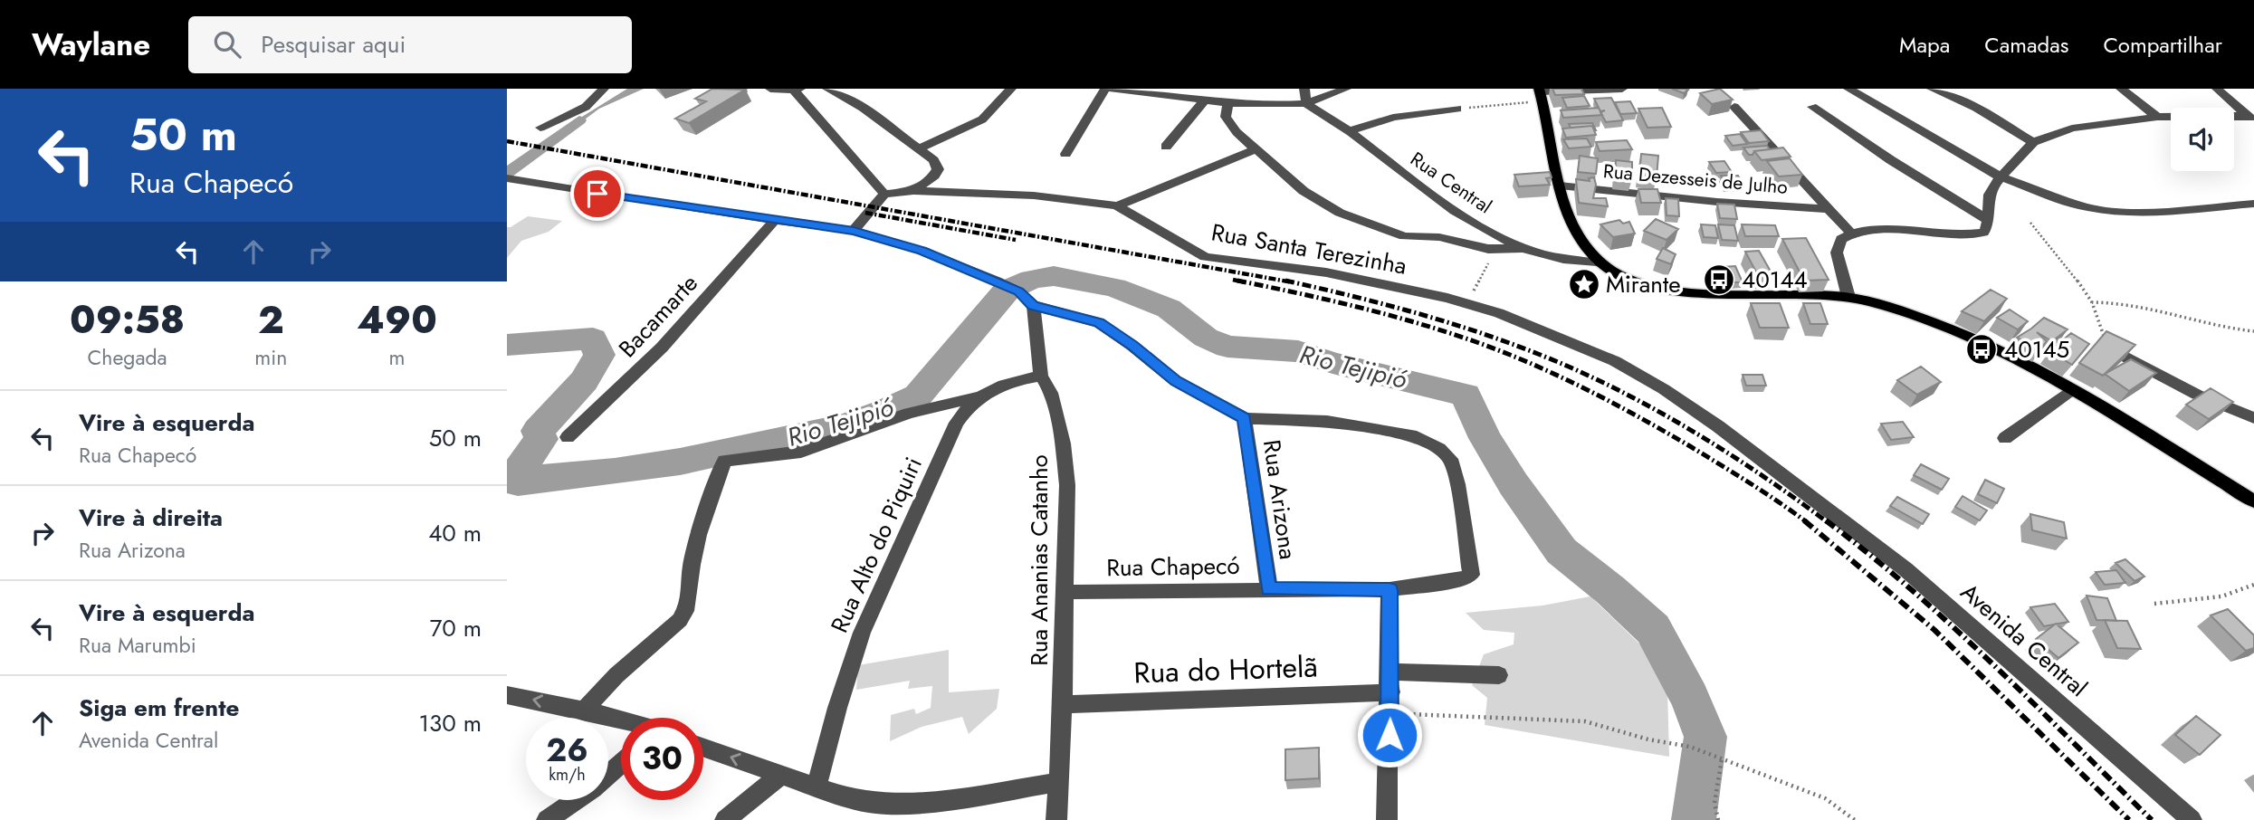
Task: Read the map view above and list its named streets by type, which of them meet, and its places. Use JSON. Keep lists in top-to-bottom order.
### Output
{
  "streets": {
    "street": [
      "Rua Dezesseis de Julho",
      "Rua Central",
      "Rua Santa Terezinha",
      "Bacamarte",
      "Rua Arizona",
      "Rua Alto do Piquiri",
      "Rua Ananias Catanho",
      "Rua Chapecó",
      "Avenida Central",
      "Rua do Hortelã"
    ]
  },
  "crossings": [
    ["Rua Santa Terezinha", "Avenida Central"],
    ["Rua Arizona", "Rua Chapecó"],
    ["Rua Alto do Piquiri", "Rua Ananias Catanho"],
    ["Rua Ananias Catanho", "Rua Chapecó"],
    ["Rua Ananias Catanho", "Rua do Hortelã"]
  ],
  "water": ["Rio Tejipió"],
  "places": {
    "bus stop": ["40144", "40145"],
    "place": ["Mirante"]
  },
  "page": {
    "header": "Waylane",
    "search": "Pesquisar aqui",
    "nav": ["Mapa", "Camadas", "Compartilhar"],
    "turn": ["50 m", "Rua Chapecó"],
    "eta": [
      "09:58",
      "Chegada",
      "2",
      "min",
      "490",
      "m"
    ],
    "list": [
      {
        "name": "Vire à esquerda",
        "note": "Rua Chapecó",
        "value": "50 m"
      },
      {
        "name": "Vire à direita",
        "note": "Rua Arizona",
        "value": "40 m"
      },
      {
        "name": "Vire à esquerda",
        "note": "Rua Marumbi",
        "value": "70 m"
      },
      {
        "name": "Siga em frente",
        "note": "Avenida Central",
        "value": "130 m"
      }
    ],
    "speed": "26 km/h",
    "limit": "30"
  }
}
